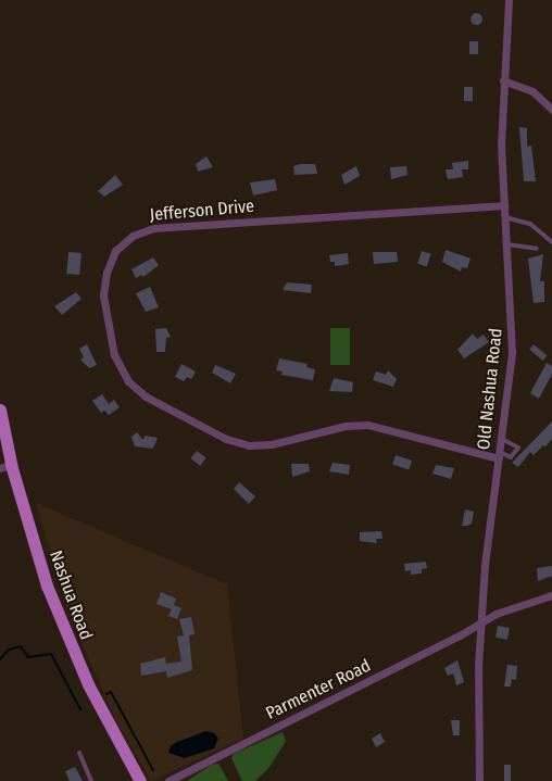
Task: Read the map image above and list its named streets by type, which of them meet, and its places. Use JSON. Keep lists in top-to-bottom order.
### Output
{
  "streets": {
    "main road": ["Nashua Road"],
    "street": ["Jefferson Drive", "Old Nashua Road", "Parmenter Road"]
  },
  "crossings": [
    ["Jefferson Drive", "Old Nashua Road"],
    ["Old Nashua Road", "Parmenter Road"]
  ]
}
